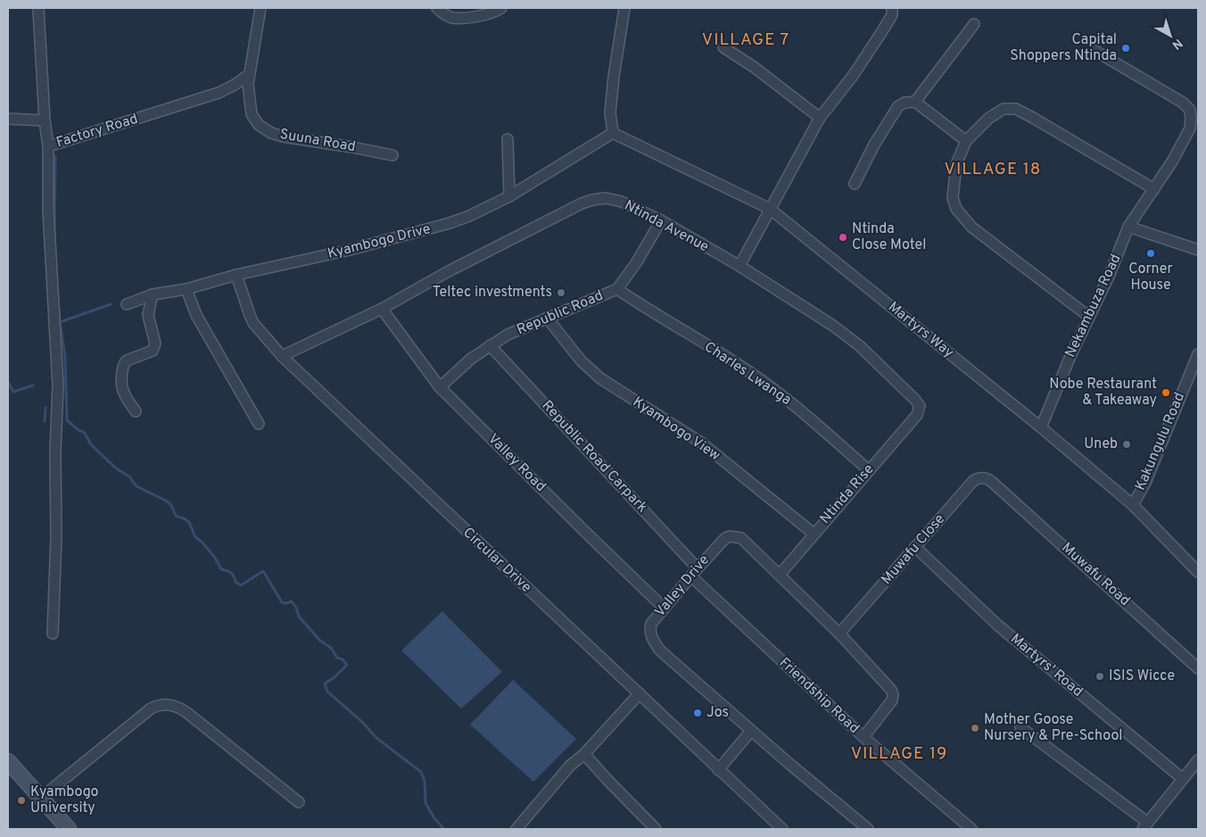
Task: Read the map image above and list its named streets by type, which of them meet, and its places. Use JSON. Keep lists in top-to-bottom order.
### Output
{
  "streets": {
    "street": [
      "Factory Road",
      "Suuna Road",
      "Ntinda Avenue",
      "Kyambogo Drive",
      "Nekambuza Road",
      "Republic Road",
      "Martyrs Way",
      "Charles Lwanga",
      "Kyambogo View",
      "Kakungulu Road",
      "Republic Road Carpark",
      "Valley Road",
      "Ntinda Rise",
      "Muwafu Close",
      "Circular Drive",
      "Muwafu Road",
      "Valley Drive",
      "Martyrs' Road",
      "Friendship Road"
    ]
  },
  "crossings": [
    ["Factory Road", "Suuna Road"],
    ["Ntinda Avenue", "Republic Road"],
    ["Ntinda Avenue", "Valley Road"],
    ["Ntinda Avenue", "Ntinda Rise"],
    ["Ntinda Avenue", "Circular Drive"],
    ["Kyambogo Drive", "Martyrs Way"],
    ["Kyambogo Drive", "Circular Drive"],
    ["Nekambuza Road", "Martyrs Way"],
    ["Republic Road", "Charles Lwanga"],
    ["Republic Road", "Kyambogo View"],
    ["Republic Road", "Republic Road Carpark"],
    ["Republic Road", "Valley Road"],
    ["Martyrs Way", "Kakungulu Road"],
    ["Charles Lwanga", "Ntinda Rise"],
    ["Kyambogo View", "Ntinda Rise"],
    ["Republic Road Carpark", "Valley Drive"],
    ["Republic Road Carpark", "Friendship Road"],
    ["Valley Road", "Valley Drive"],
    ["Ntinda Rise", "Valley Drive"],
    ["Muwafu Close", "Muwafu Road"],
    ["Muwafu Close", "Valley Drive"],
    ["Muwafu Close", "Martyrs' Road"],
    ["Valley Drive", "Friendship Road"]
  ],
  "districts": ["VILLAGE 7", "VILLAGE 18", "VILLAGE 19"],
  "places": [
    "Capital Shoppers Ntinda",
    "Ntinda Close Motel",
    "Corner House",
    "Teltec investments",
    "Nobe Restaurant & Takeaway",
    "Uneb",
    "ISIS Wicce",
    "Jos",
    "Mother Goose Nursery & Pre-School",
    "Kyambogo University"
  ],
  "north": "bottom right"
}
